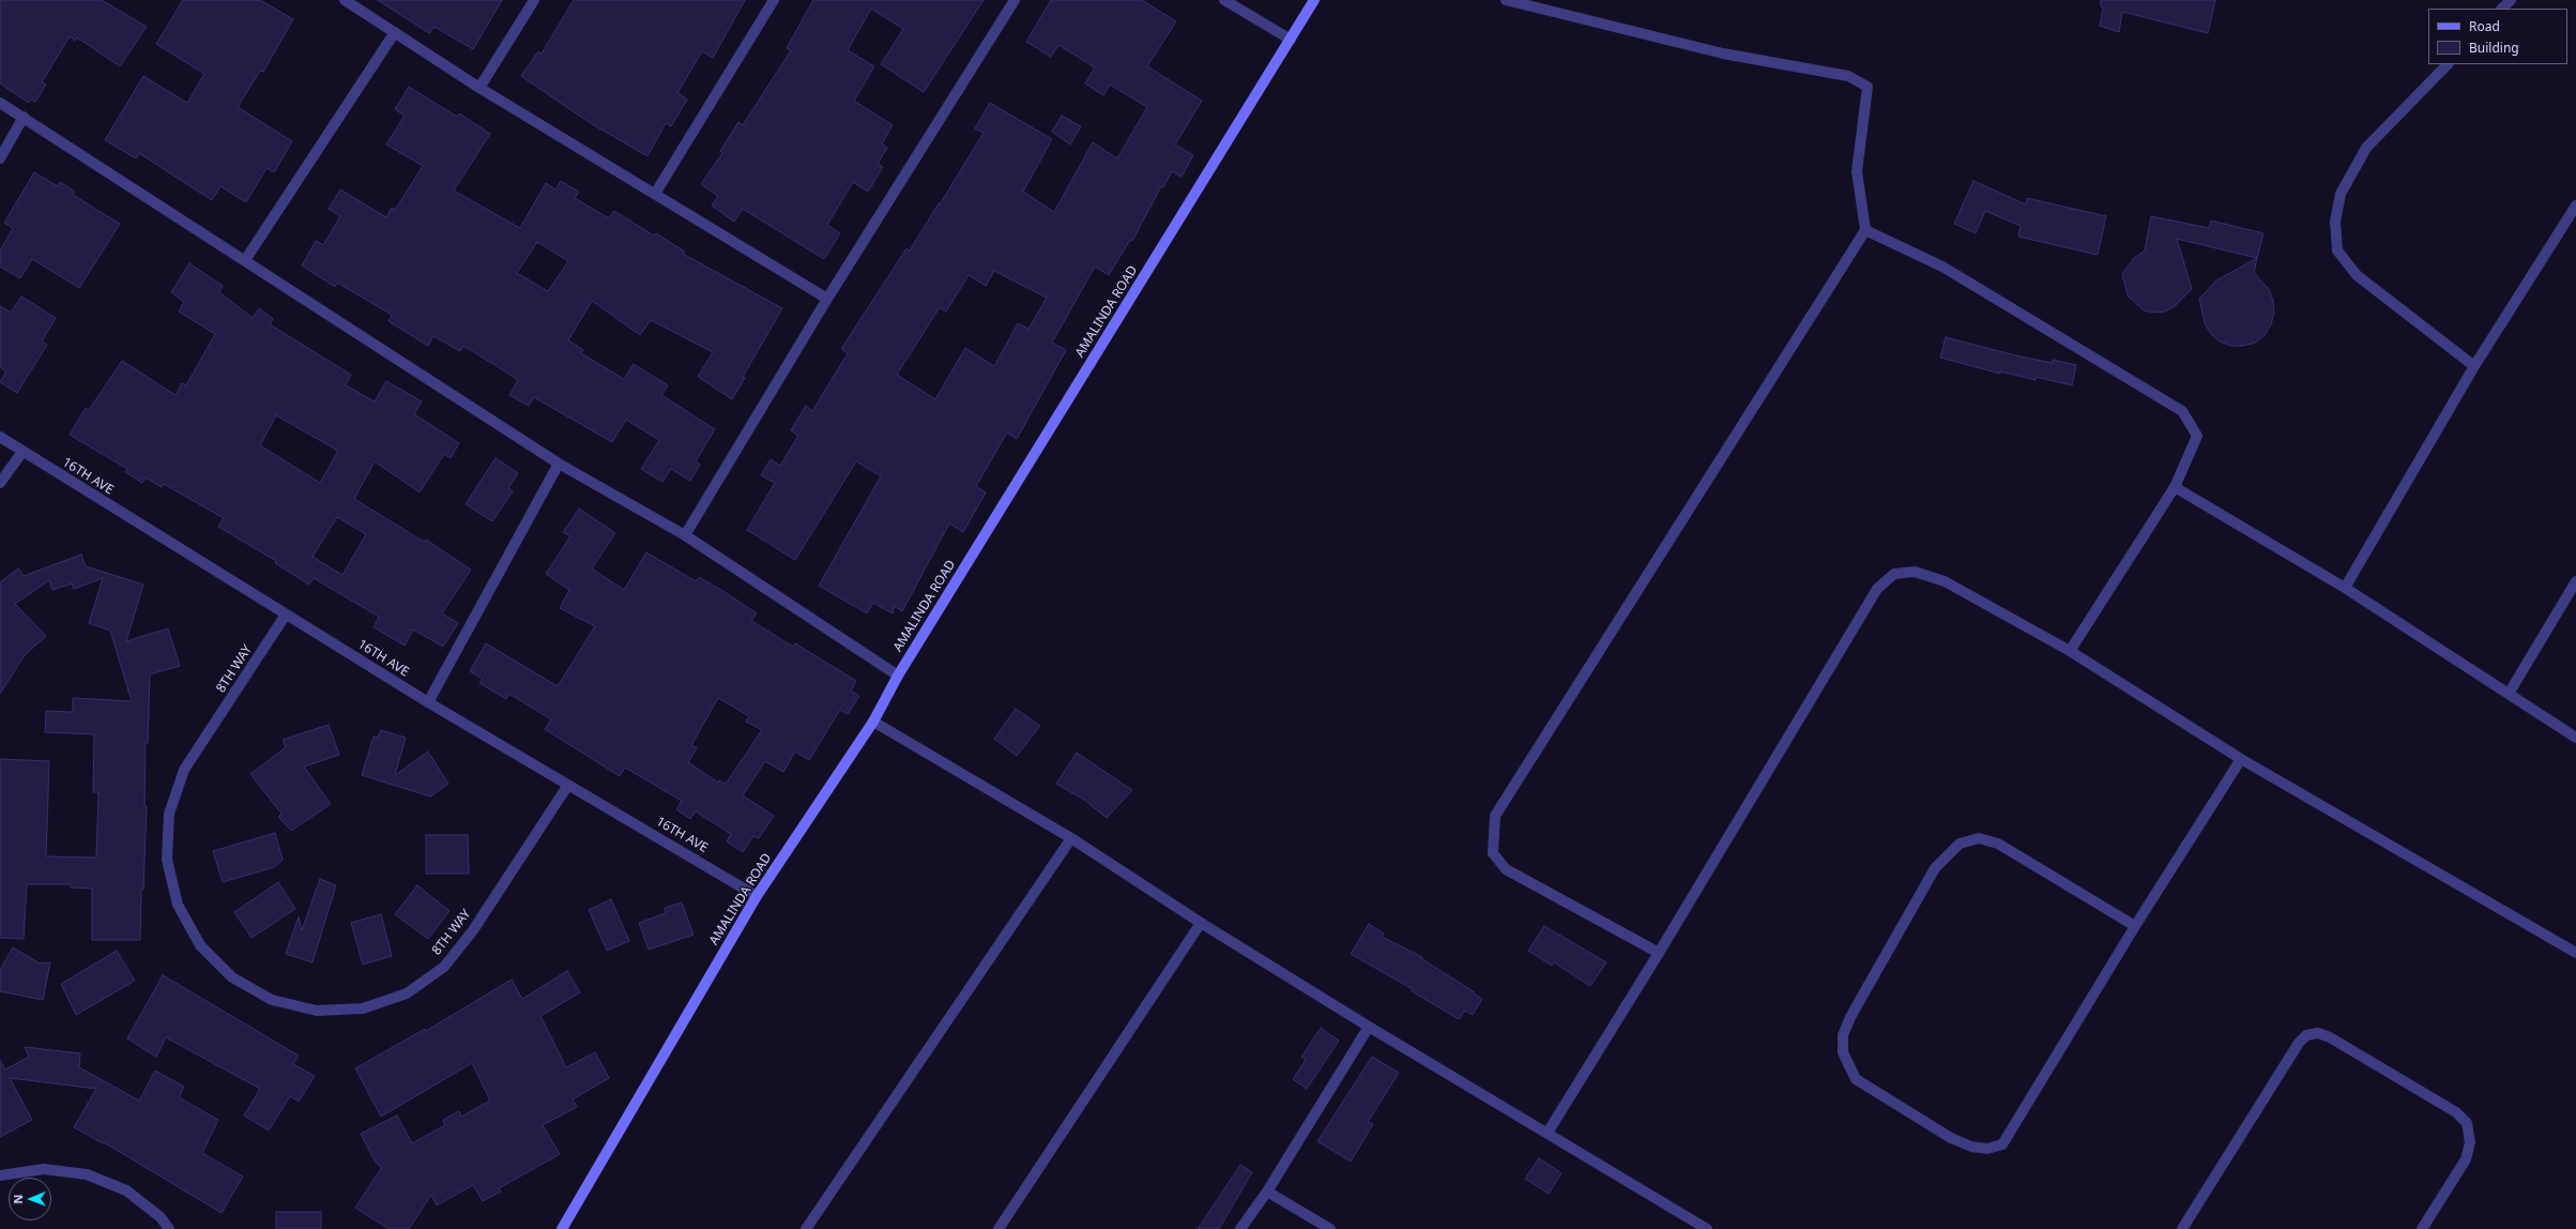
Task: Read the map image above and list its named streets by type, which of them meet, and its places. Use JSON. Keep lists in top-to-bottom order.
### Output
{
  "streets": {
    "street": ["AMALINDA ROAD", "16TH AVE", "8TH WAY"]
  },
  "crossings": [
    ["AMALINDA ROAD", "16TH AVE"],
    ["16TH AVE", "8TH WAY"]
  ],
  "legend": ["Road", "Building"],
  "north": "left"
}
